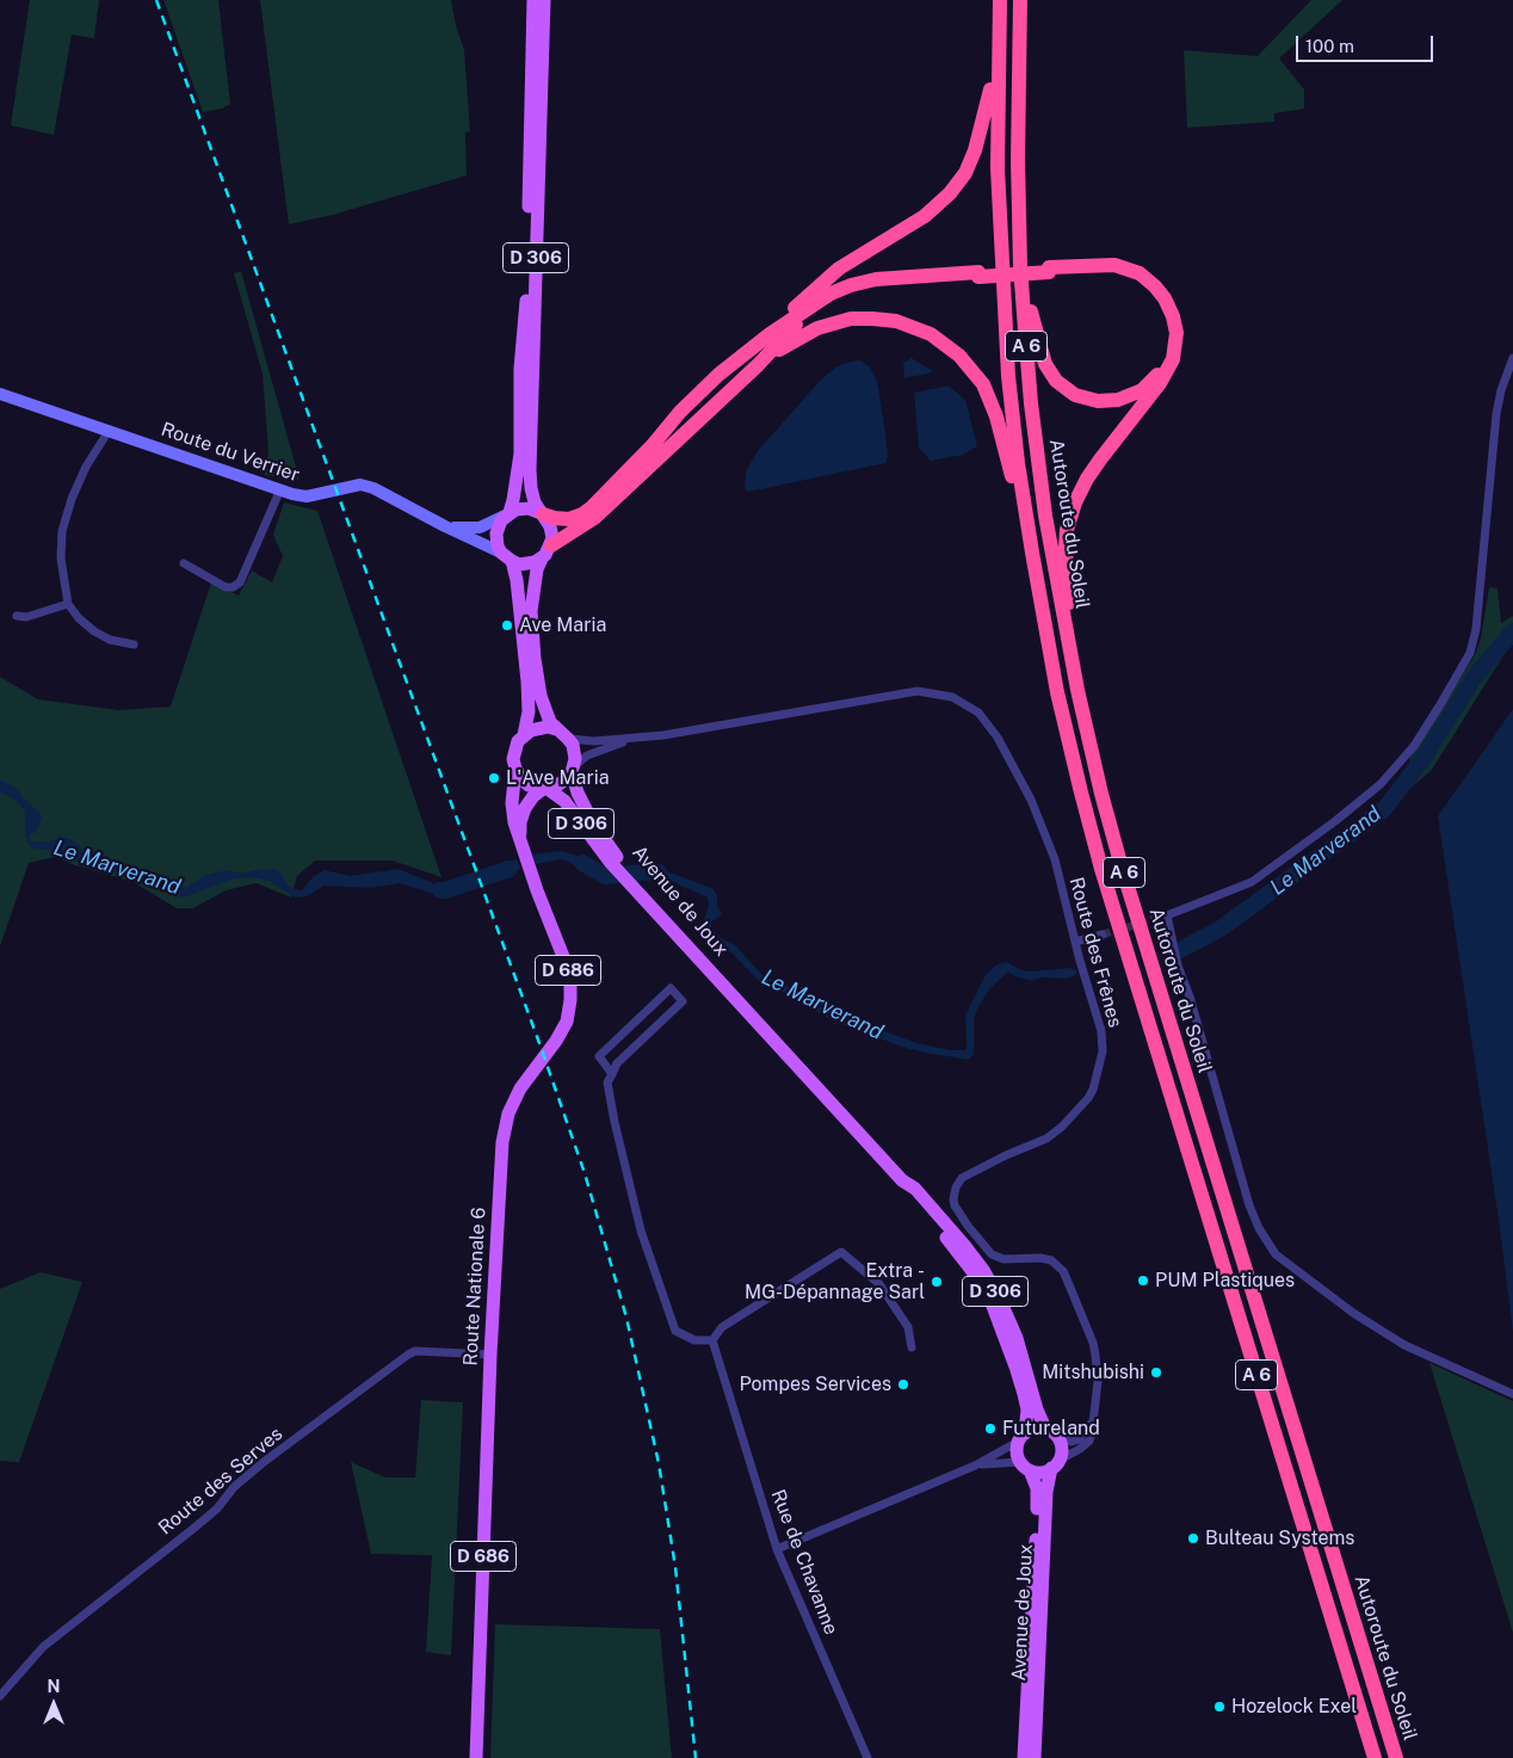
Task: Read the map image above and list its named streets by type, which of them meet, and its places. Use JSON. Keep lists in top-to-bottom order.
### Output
{
  "streets": {
    "highway": ["A 6", "Autoroute du Soleil"],
    "main road": [
      "D 306",
      "Route du Verrier",
      "Avenue de Joux",
      "D 686",
      "Route Nationale 6"
    ],
    "street": ["Route des Frênes", "Route des Serves", "Rue de Chavanne"]
  },
  "crossings": [
    ["D 306", "Route du Verrier"],
    ["Avenue de Joux", "Route des Frênes"],
    ["Avenue de Joux", "Route Nationale 6"],
    ["Route des Frênes", "Route Nationale 6"],
    ["Route Nationale 6", "Route des Serves"]
  ],
  "water": ["Le Marverand"],
  "places": [
    "Ave Maria",
    "L'Ave Maria",
    "PUM Plastiques",
    "Extra - MG-Dépannage Sarl",
    "Mitshubishi",
    "Pompes Services",
    "Futureland",
    "Bulteau Systems",
    "Hozelock Exel"
  ],
  "scale_bar": "100 m",
  "north": "top"
}
